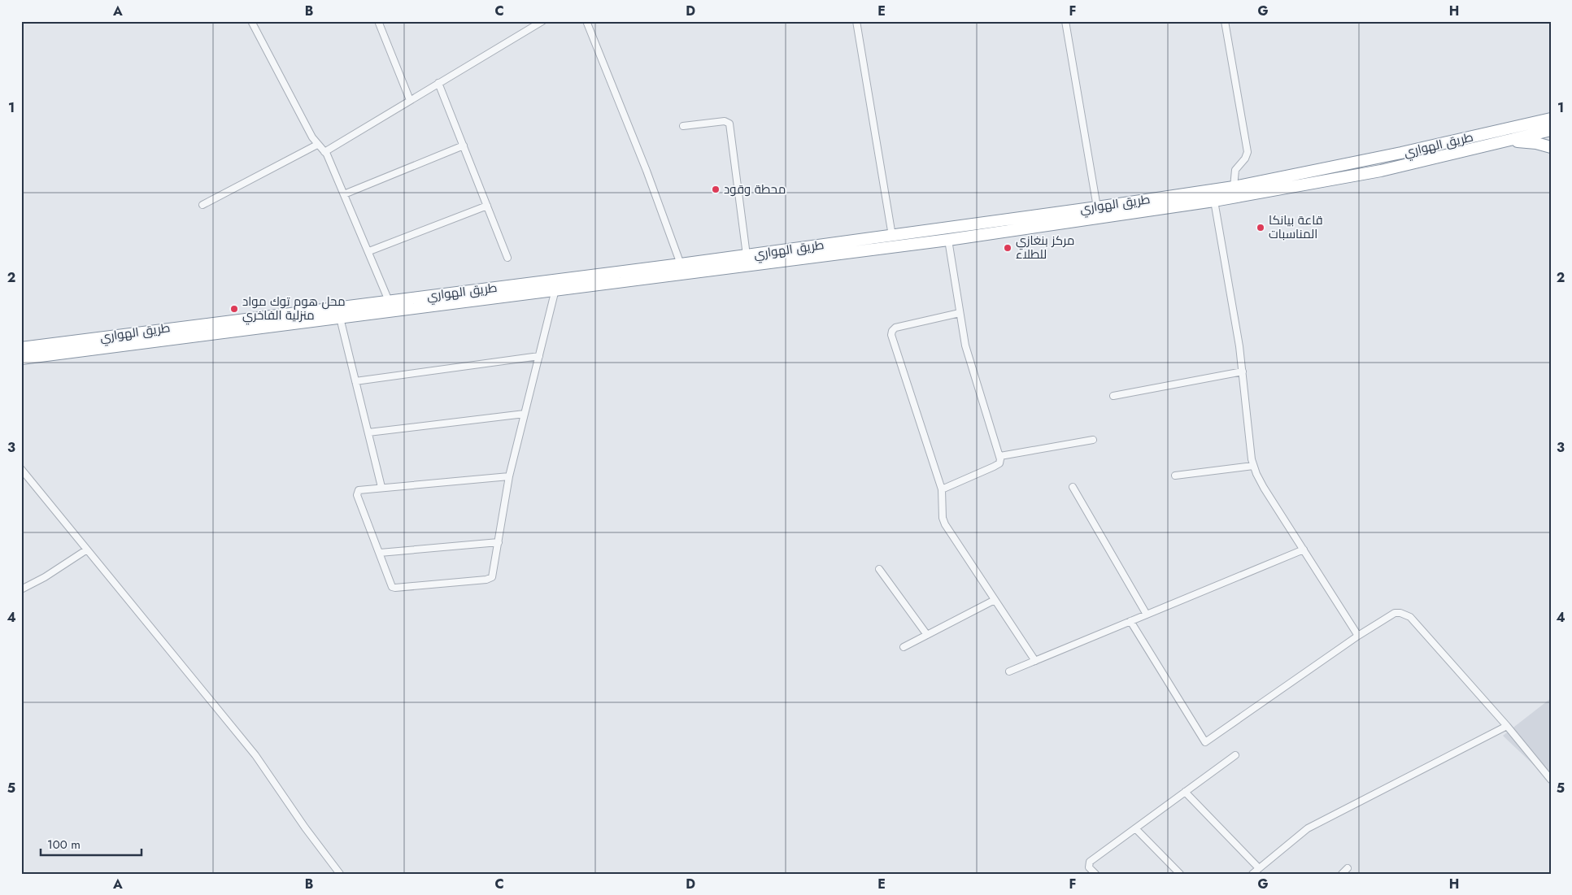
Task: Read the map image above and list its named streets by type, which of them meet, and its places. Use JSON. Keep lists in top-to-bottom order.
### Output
{
  "streets": {
    "highway": ["طريق الهواري"]
  },
  "places": [
    "محطة وقود",
    "قاعة بيانكا المناسبات",
    "مركز بنغازي للطلاء",
    "محل هوم توك مواد منزلية الفاخري"
  ],
  "scale_bar": "100 m",
  "grid": {
    "columns": [
      "A",
      "B",
      "C",
      "D",
      "E",
      "F",
      "G",
      "H"
    ],
    "rows": [
      "1",
      "2",
      "3",
      "4",
      "5"
    ]
  }
}
